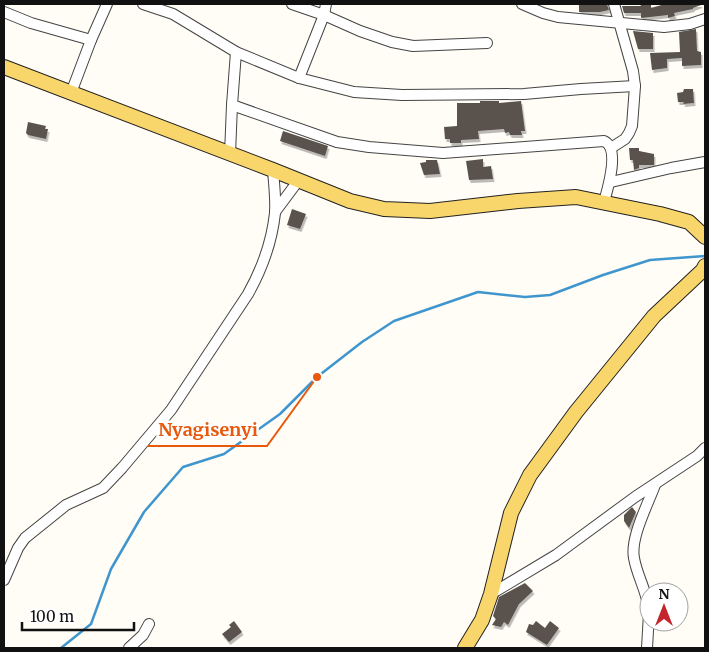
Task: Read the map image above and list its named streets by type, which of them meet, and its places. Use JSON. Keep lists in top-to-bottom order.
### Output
{
  "places": ["Nyagisenyi"],
  "scale_bar": "100 m",
  "north": "top"
}
